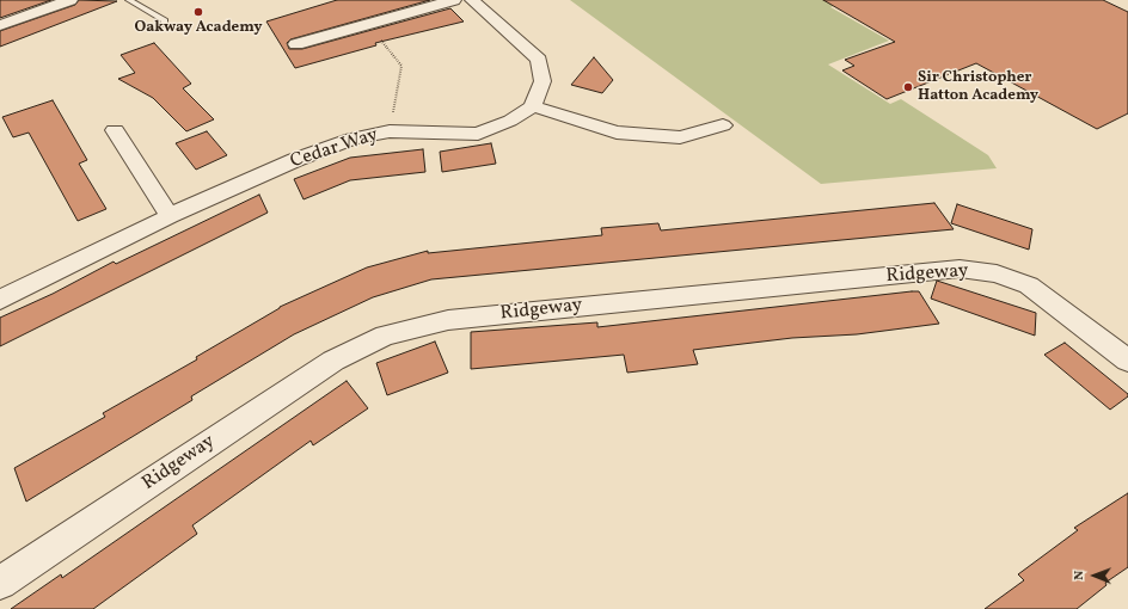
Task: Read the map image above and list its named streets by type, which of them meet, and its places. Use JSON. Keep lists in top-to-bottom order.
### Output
{
  "streets": {
    "street": ["Cedar Way", "Ridgeway"]
  },
  "places": ["Oakway Academy", "Sir Christopher Hatton Academy"],
  "north": "left"
}
